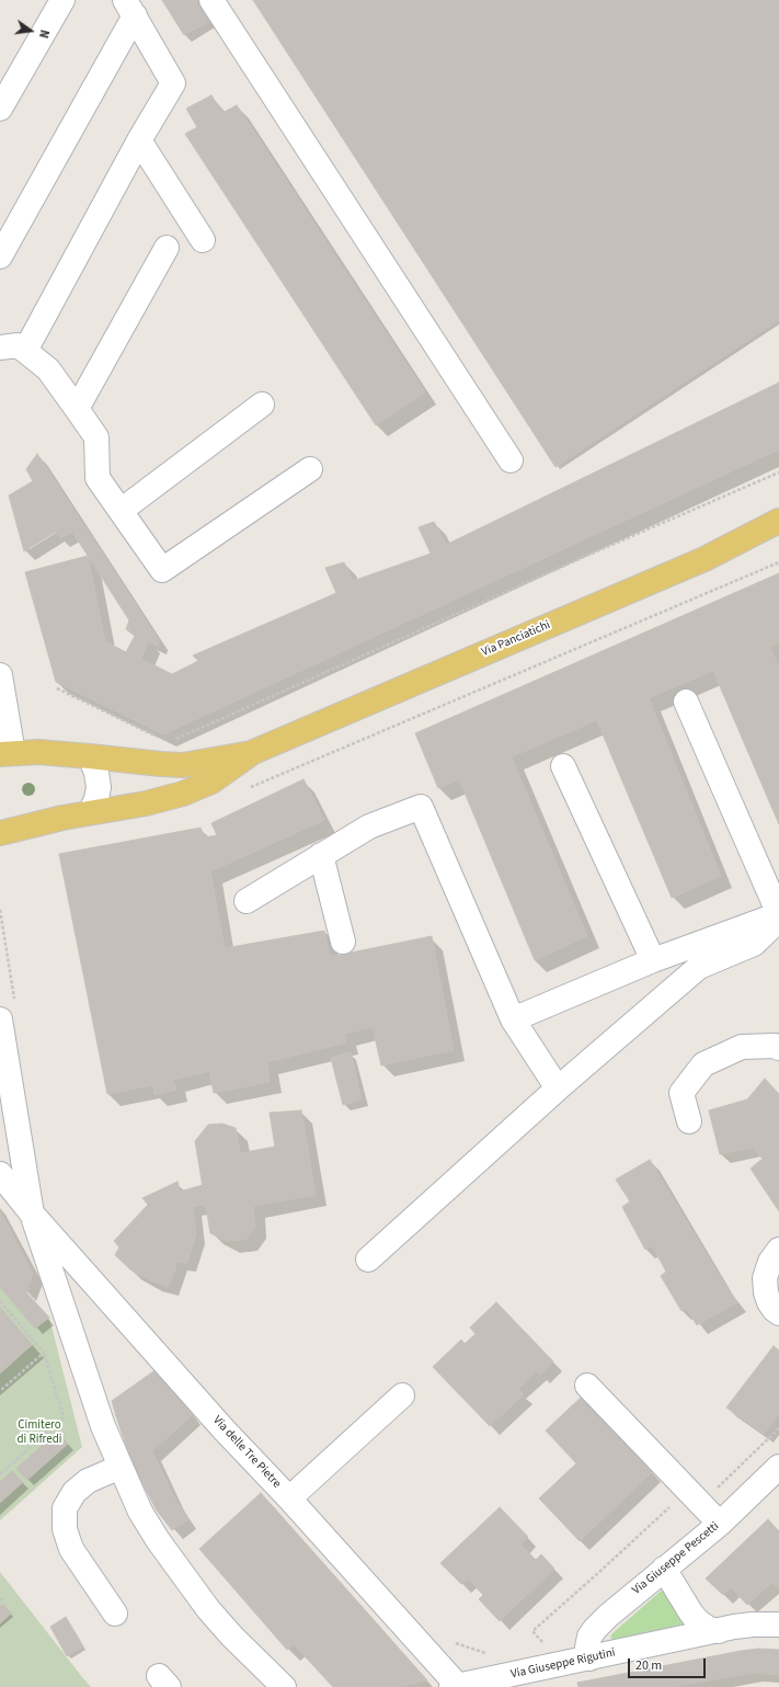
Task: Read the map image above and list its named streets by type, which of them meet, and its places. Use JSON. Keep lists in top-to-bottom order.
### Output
{
  "streets": {
    "main road": ["Via Panciatichi"],
    "street": ["Via delle Tre Pietre", "Via Giuseppe Pescetti", "Via Giuseppe Rigutini"]
  },
  "crossings": [
    ["Via delle Tre Pietre", "Via Giuseppe Rigutini"],
    ["Via Giuseppe Pescetti", "Via Giuseppe Rigutini"]
  ],
  "parks": ["Cimitero di Rifredi"],
  "scale_bar": "20 m",
  "north": "right"
}
